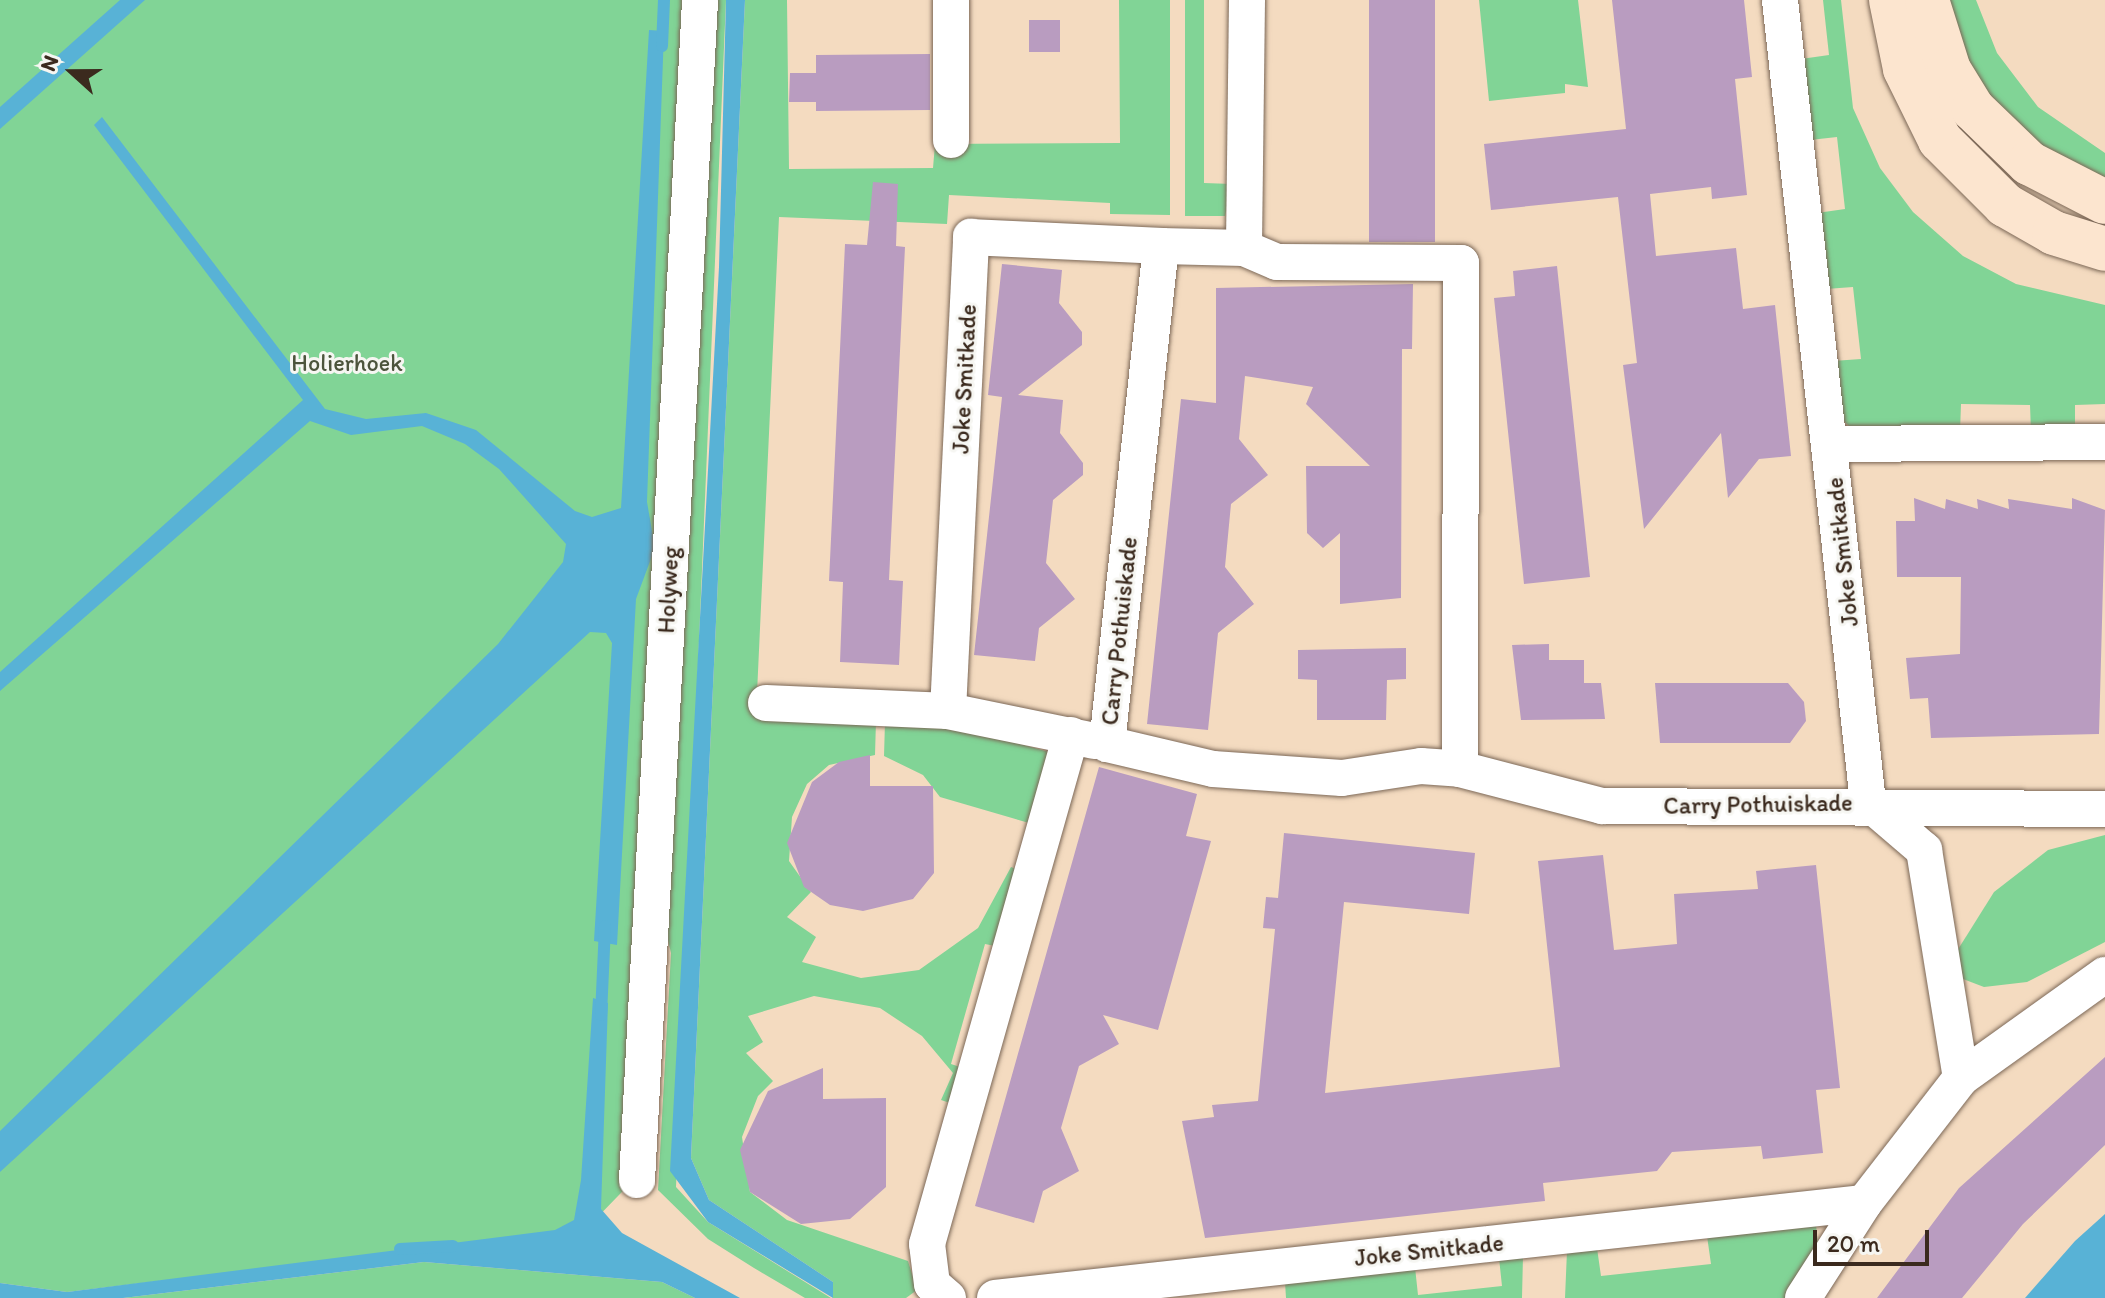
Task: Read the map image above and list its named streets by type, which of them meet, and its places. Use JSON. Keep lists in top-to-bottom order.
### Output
{
  "streets": {
    "street": ["Joke Smitkade", "Holyweg", "Carry Pothuiskade"]
  },
  "crossings": [
    ["Joke Smitkade", "Carry Pothuiskade"]
  ],
  "parks": ["Holierhoek"],
  "scale_bar": "20 m",
  "north": "left"
}
